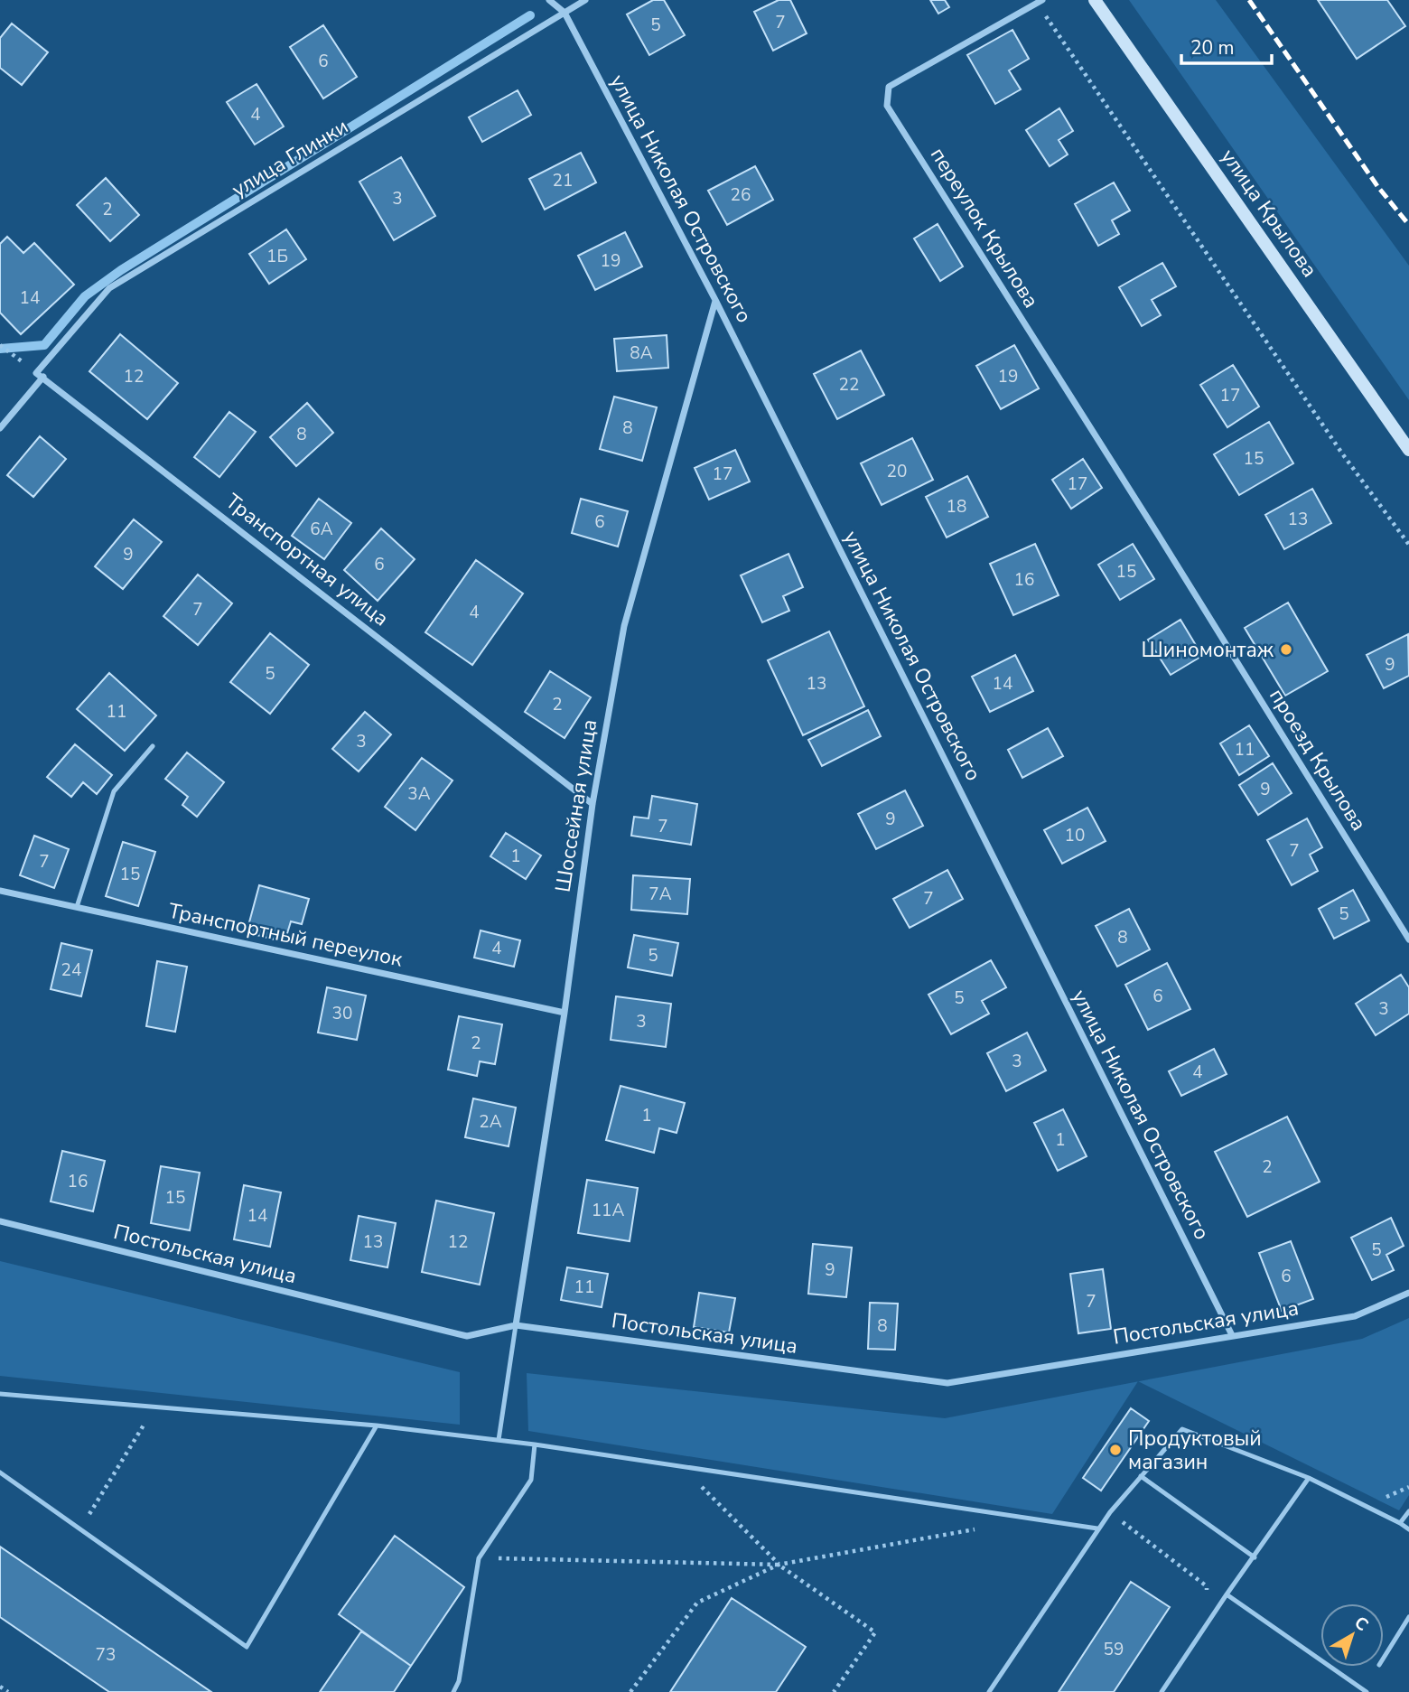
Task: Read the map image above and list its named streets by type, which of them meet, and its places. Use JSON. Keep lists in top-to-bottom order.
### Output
{
  "streets": {
    "main road": ["улица Крылова"],
    "street": [
      "улица Глинки",
      "улица Николая Островского",
      "переулок Крылова",
      "Транспортная улица",
      "проезд Крылова",
      "Шоссейная улица",
      "Транспортный переулок",
      "Постольская улица"
    ]
  },
  "crossings": [
    ["улица Глинки", "улица Николая Островского"],
    ["улица Глинки", "Транспортная улица"],
    ["улица Николая Островского", "Шоссейная улица"],
    ["улица Николая Островского", "Постольская улица"],
    ["переулок Крылова", "проезд Крылова"],
    ["Транспортная улица", "Шоссейная улица"],
    ["Шоссейная улица", "Транспортный переулок"],
    ["Шоссейная улица", "Постольская улица"]
  ],
  "places": ["Шиномонтаж", "Продуктовый магазин"],
  "house_numbers": [
    "7",
    "5",
    "6",
    "4",
    "21",
    "26",
    "3",
    "2",
    "1Б",
    "19",
    "14",
    "8А",
    "12",
    "19",
    "22",
    "17",
    "8",
    "8",
    "15",
    "20",
    "17",
    "17",
    "18",
    "13",
    "6",
    "6А",
    "9",
    "6",
    "15",
    "16",
    "7",
    "4",
    "9",
    "5",
    "13",
    "14",
    "2",
    "11",
    "3",
    "11",
    "9",
    "3А",
    "9",
    "7",
    "10",
    "7",
    "1",
    "7",
    "15",
    "7А",
    "7",
    "5",
    "8",
    "4",
    "5",
    "24",
    "6",
    "5",
    "3",
    "30",
    "3",
    "2",
    "3",
    "4",
    "1",
    "2А",
    "1",
    "2",
    "16",
    "15",
    "11А",
    "14",
    "13",
    "12",
    "5",
    "9",
    "6",
    "11",
    "7",
    "8",
    "59",
    "73"
  ],
  "scale_bar": "20 m",
  "north": "top right"
}
